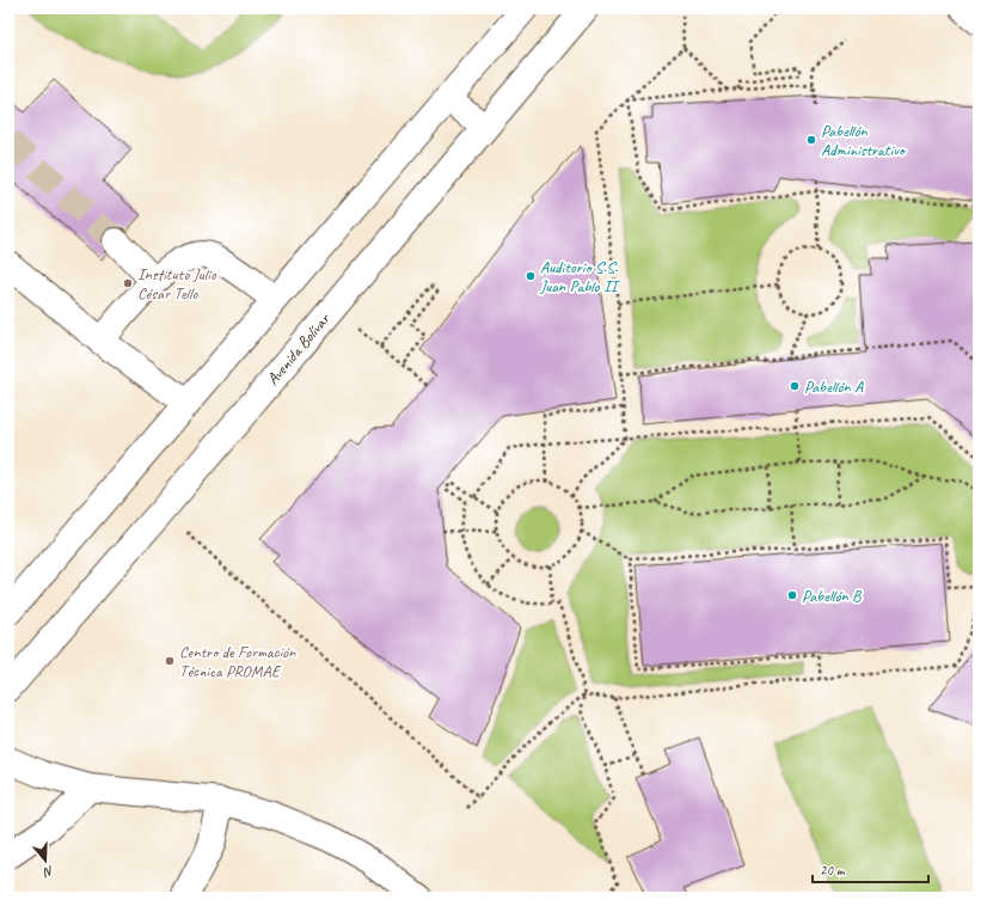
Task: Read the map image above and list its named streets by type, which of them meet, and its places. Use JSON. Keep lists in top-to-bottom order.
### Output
{
  "streets": {
    "street": ["Avenida Bolívar"]
  },
  "places": [
    "Pabellón Administrativo",
    "Auditorio S.S. Juan Pablo II",
    "Instituto Julio César Tello",
    "Pabellón A",
    "Pabellón B",
    "Centro de Formación Técnica PROMAE"
  ],
  "scale_bar": "20 m",
  "north": "bottom"
}
